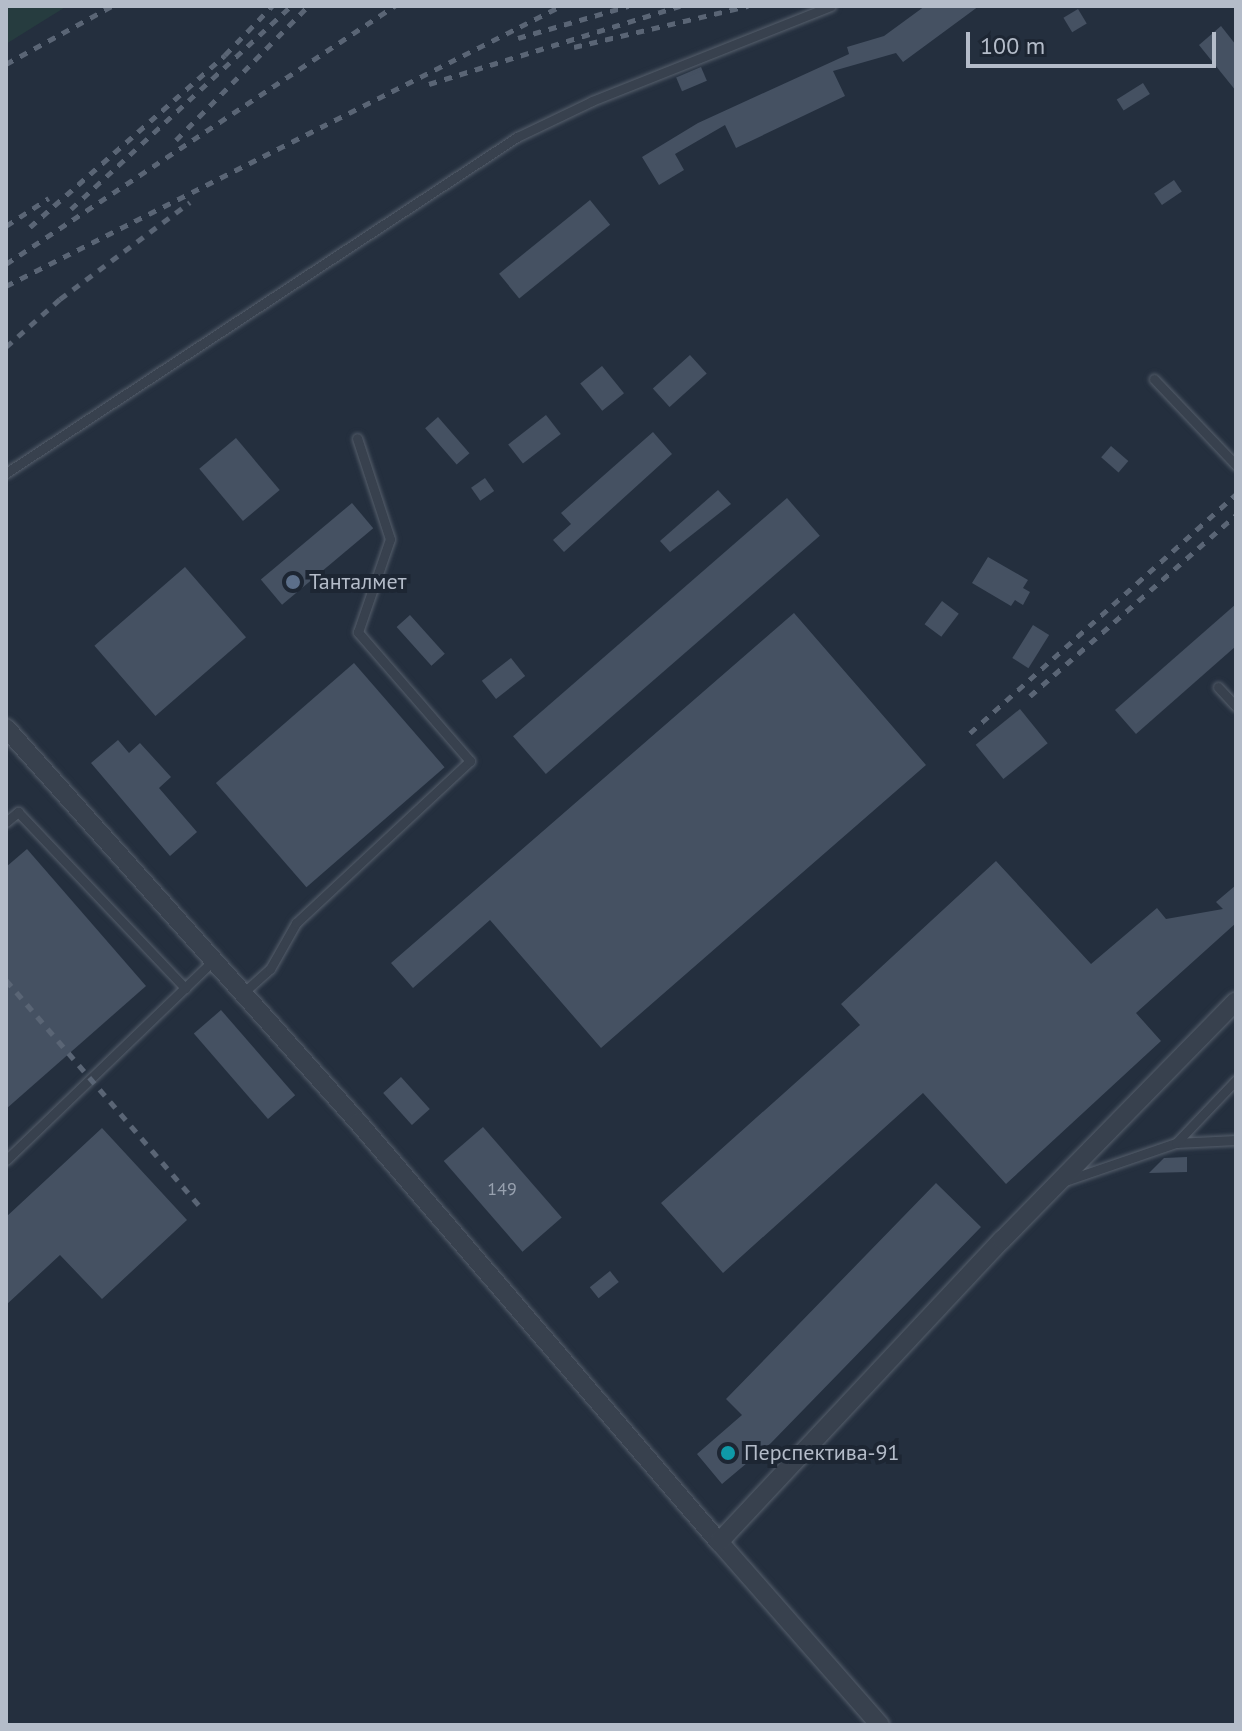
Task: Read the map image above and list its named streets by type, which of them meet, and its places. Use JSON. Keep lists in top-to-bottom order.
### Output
{
  "places": ["Танталмет", "Перспектива-91"],
  "house_numbers": ["149"],
  "scale_bar": "100 m"
}
